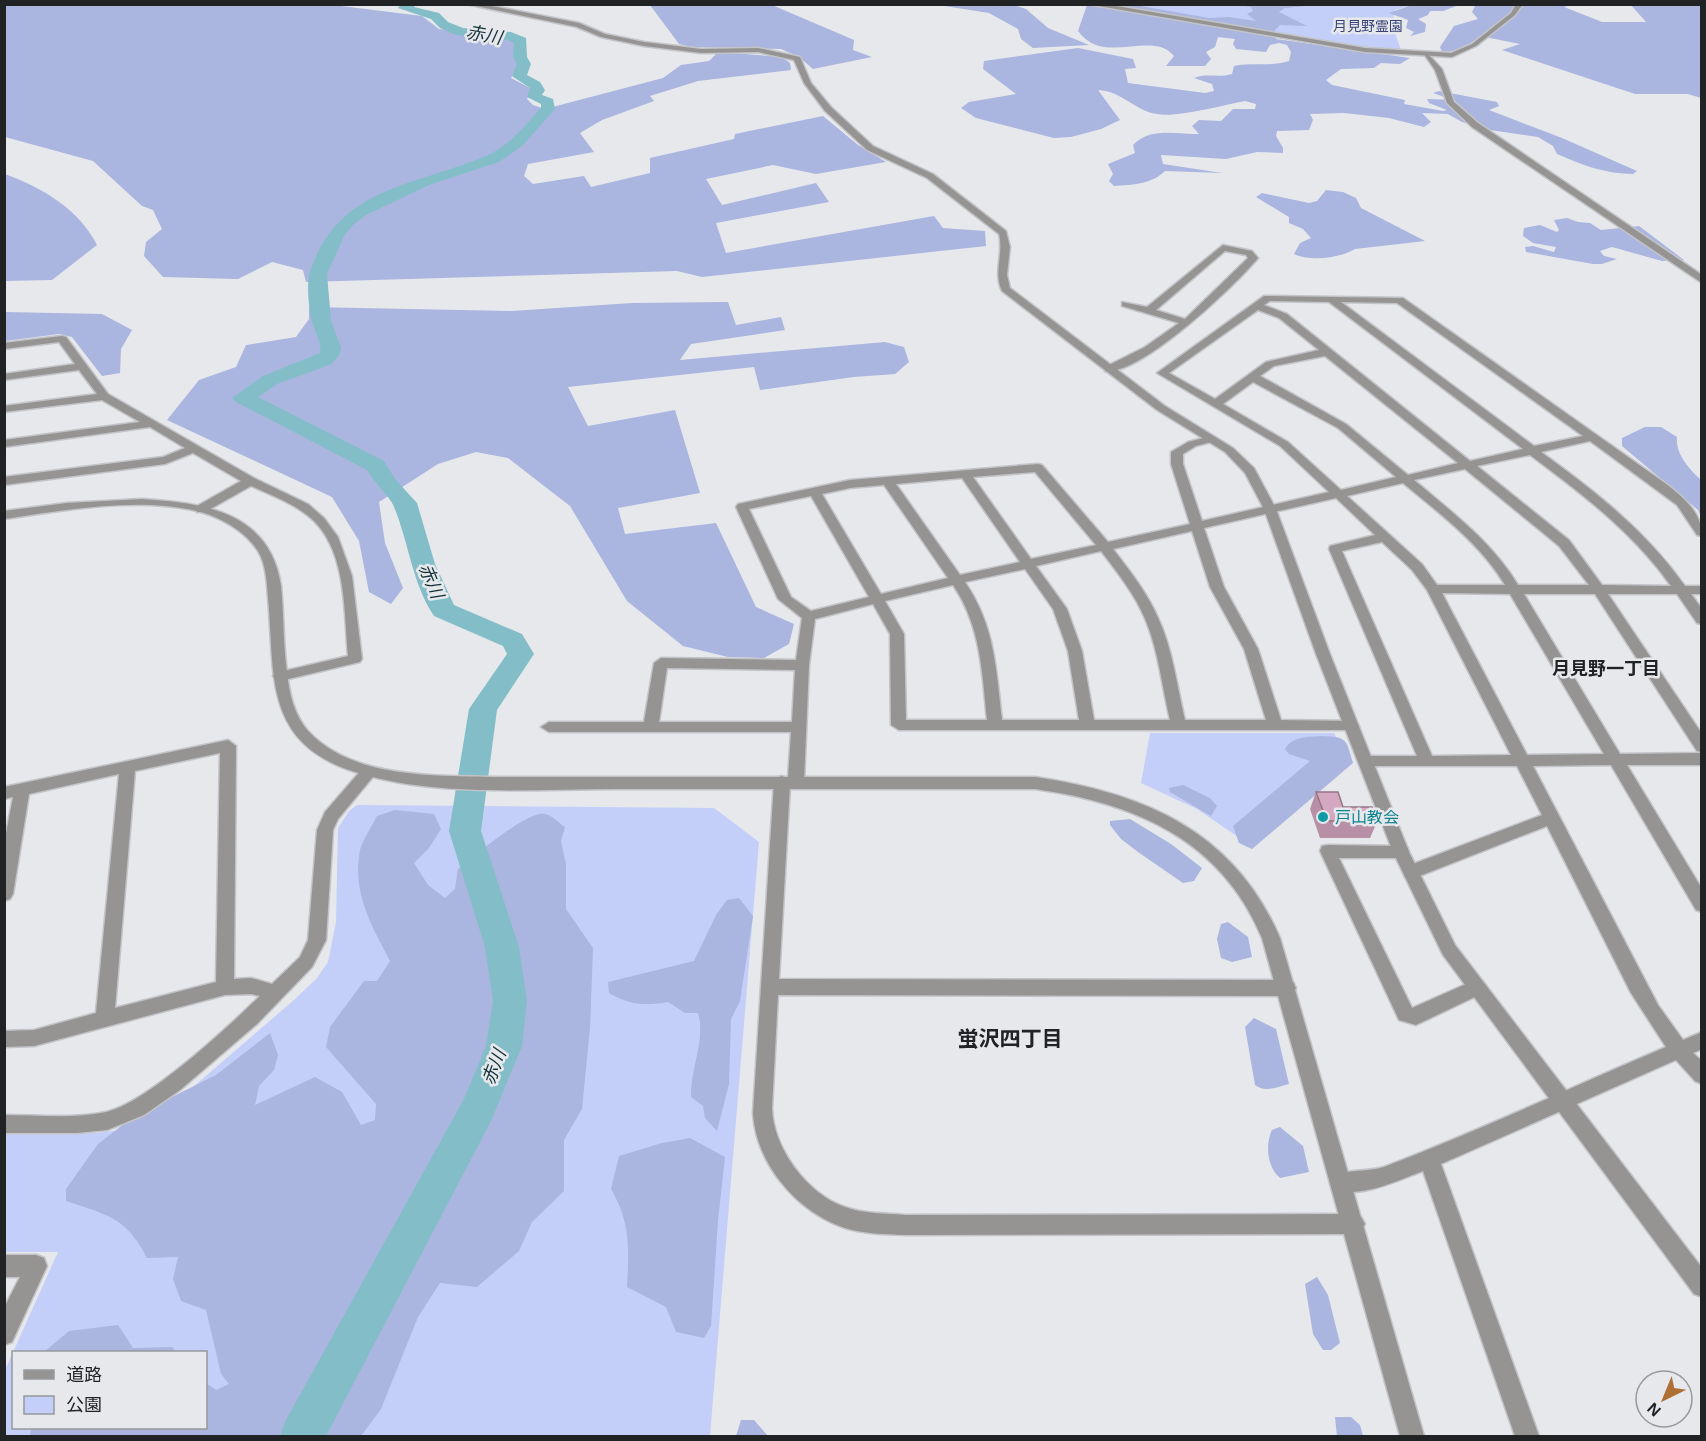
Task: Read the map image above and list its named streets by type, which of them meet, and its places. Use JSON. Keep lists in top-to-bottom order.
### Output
{
  "districts": ["月見野一丁目", "蛍沢四丁目"],
  "water": ["赤川"],
  "parks": ["月見野霊園"],
  "places": ["戸山教会"],
  "legend": ["道路", "公園"],
  "north": "bottom left"
}
